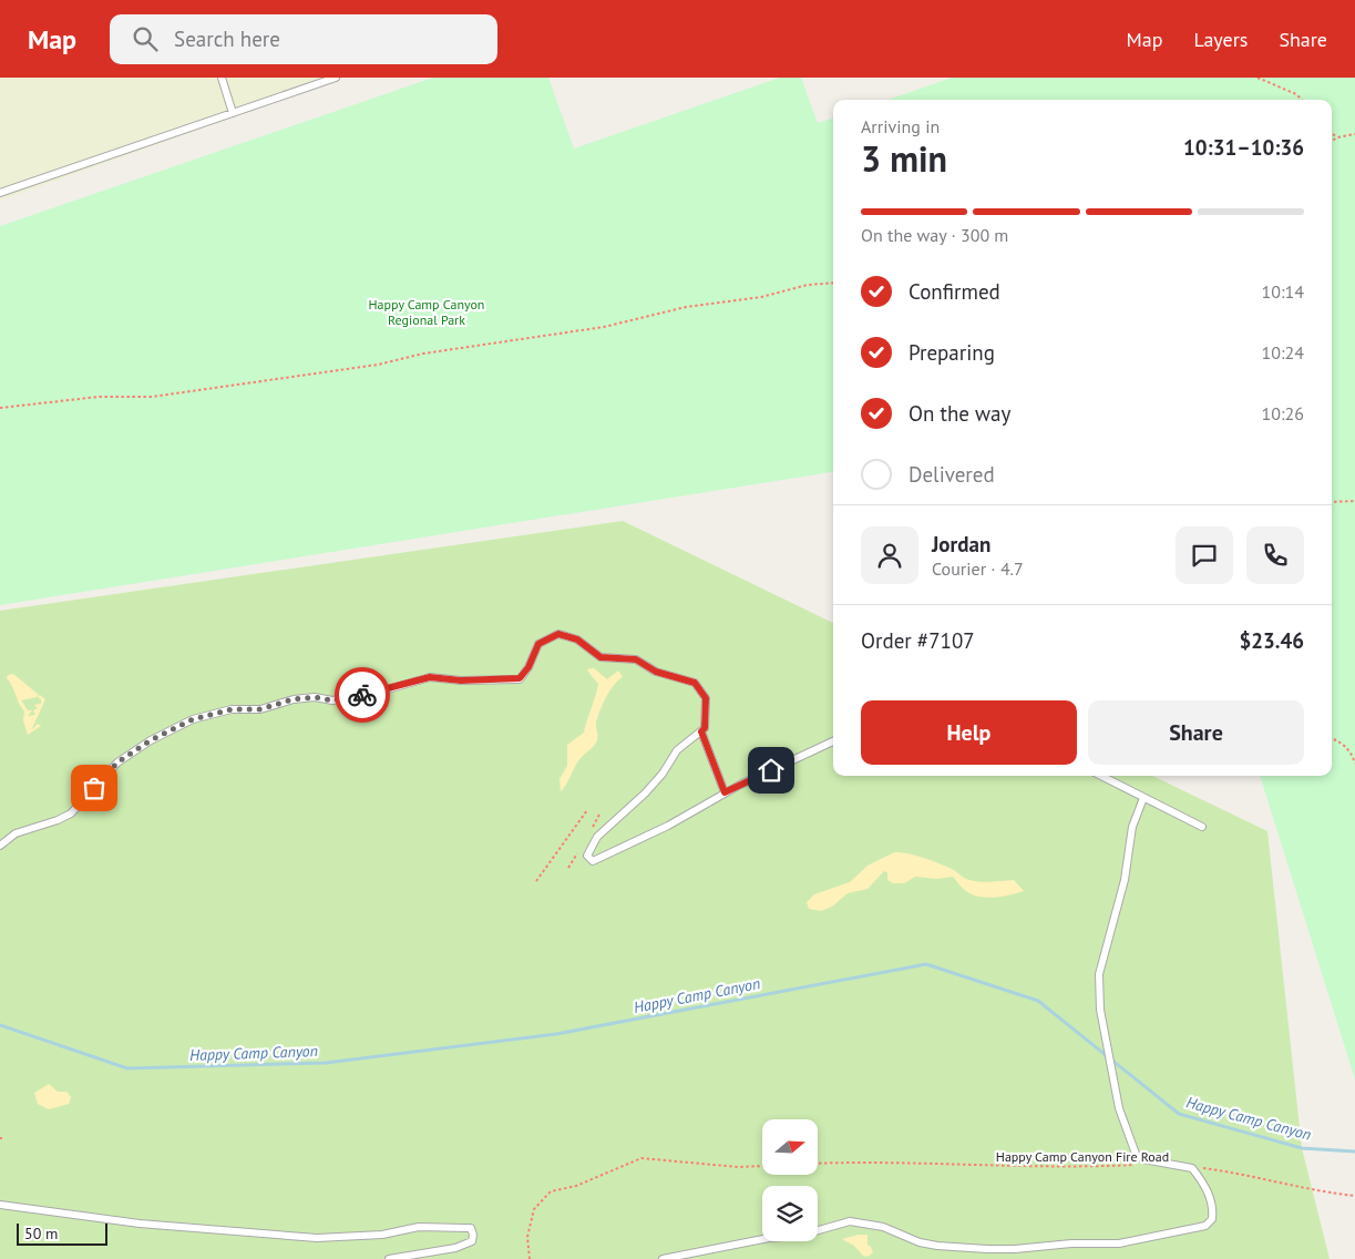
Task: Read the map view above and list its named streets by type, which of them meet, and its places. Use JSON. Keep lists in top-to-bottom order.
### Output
{
  "streets": {
    "path": ["Happy Camp Canyon Fire Road"]
  },
  "water": ["Happy Camp Canyon"],
  "parks": ["Happy Camp Canyon Regional Park"],
  "scale_bar": "50 m",
  "north": "right",
  "page": {
    "header": "Map",
    "search": "Search here",
    "nav": ["Map", "Layers", "Share"],
    "heading": ["3 min", "Arriving in", "10:31–10:36"],
    "panel": [
      "Jordan",
      "Courier · 4.7",
      "Order #7107",
      "$23.46"
    ],
    "bar": "On the way · 300 m",
    "list": [
      ["Confirmed", "10:14"],
      ["Preparing", "10:24"],
      ["On the way", "10:26"],
      "Delivered"
    ],
    "buttons": ["Help", "Share"],
    "scale": "50 m"
  }
}
